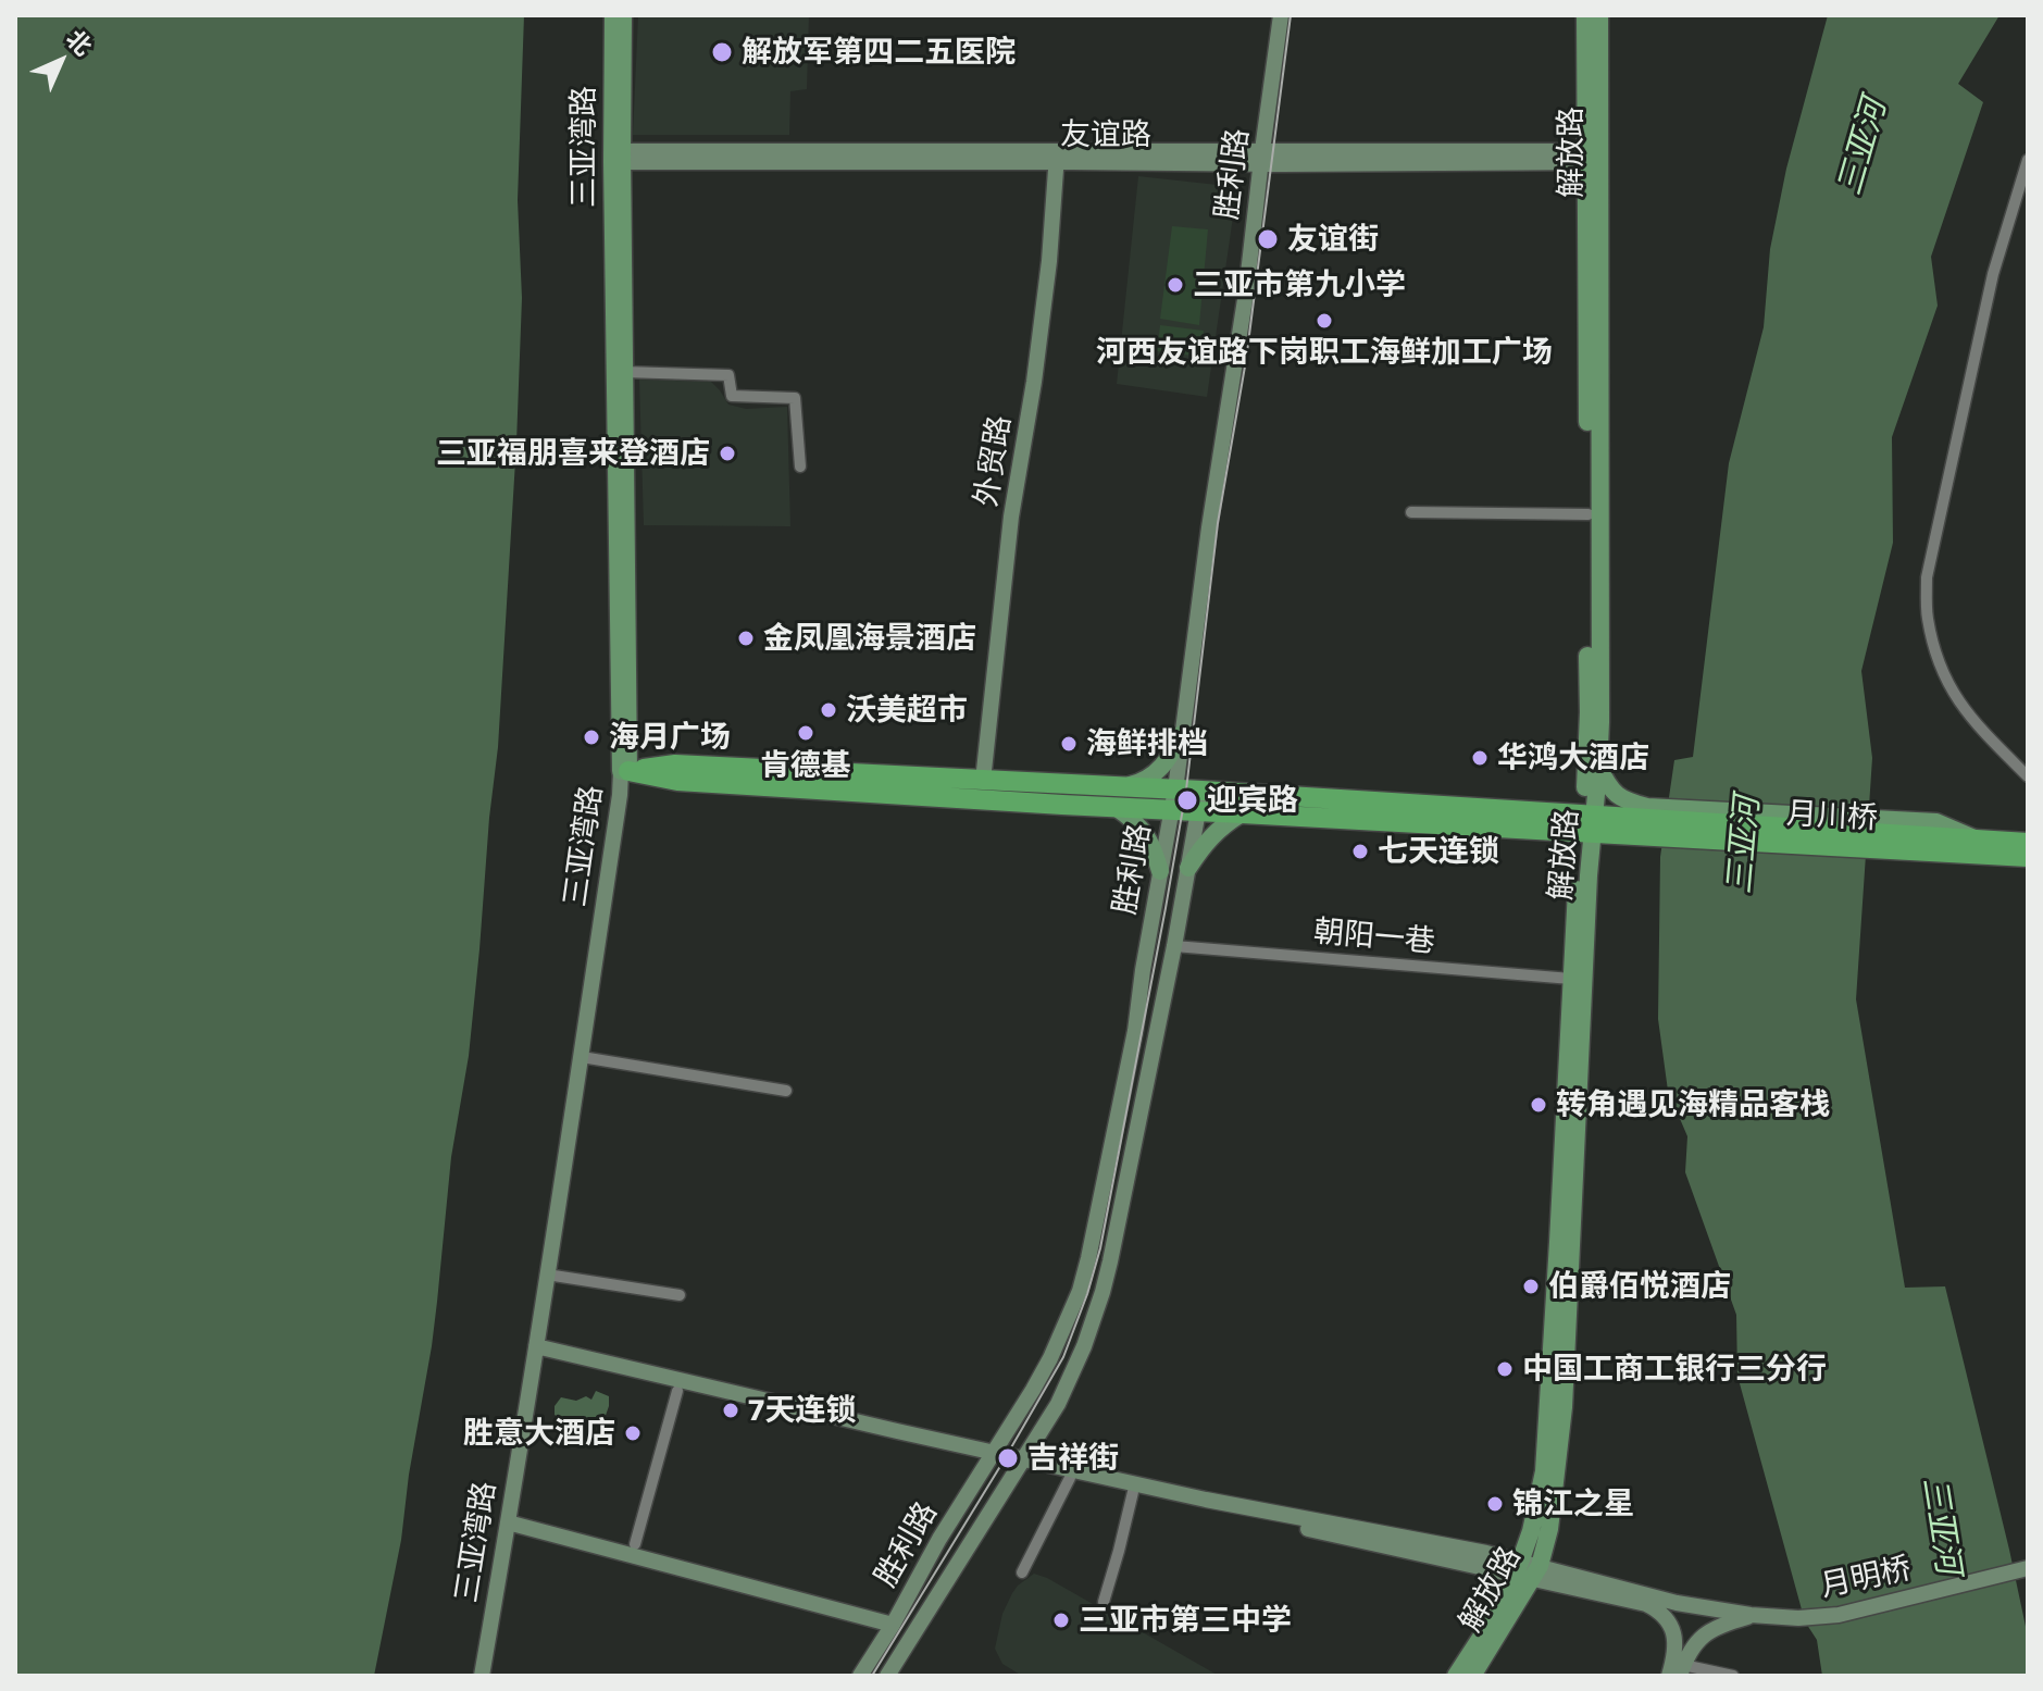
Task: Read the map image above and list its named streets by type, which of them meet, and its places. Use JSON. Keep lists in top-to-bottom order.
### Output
{
  "streets": {
    "highway": ["月川桥"],
    "main road": [
      "友谊路",
      "三亚湾路",
      "解放路",
      "胜利路",
      "外贸路",
      "月明桥"
    ],
    "street": ["朝阳一巷"]
  },
  "crossings": [
    ["友谊路", "三亚湾路"],
    ["友谊路", "解放路"],
    ["友谊路", "胜利路"],
    ["友谊路", "外贸路"],
    ["解放路", "朝阳一巷"],
    ["胜利路", "朝阳一巷"]
  ],
  "water": ["三亚河"],
  "places": [
    "解放军第四二五医院",
    "友谊街",
    "三亚市第九小学",
    "河西友谊路下岗职工海鲜加工广场",
    "三亚福朋喜来登酒店",
    "金凤凰海景酒店",
    "沃美超市",
    "肯德基",
    "海月广场",
    "海鲜排档",
    "华鸿大酒店",
    "迎宾路",
    "七天连锁",
    "转角遇见海精品客栈",
    "伯爵佰悦酒店",
    "中国工商工银行三分行",
    "7天连锁",
    "胜意大酒店",
    "吉祥街",
    "锦江之星",
    "三亚市第三中学"
  ],
  "north": "top right"
}
